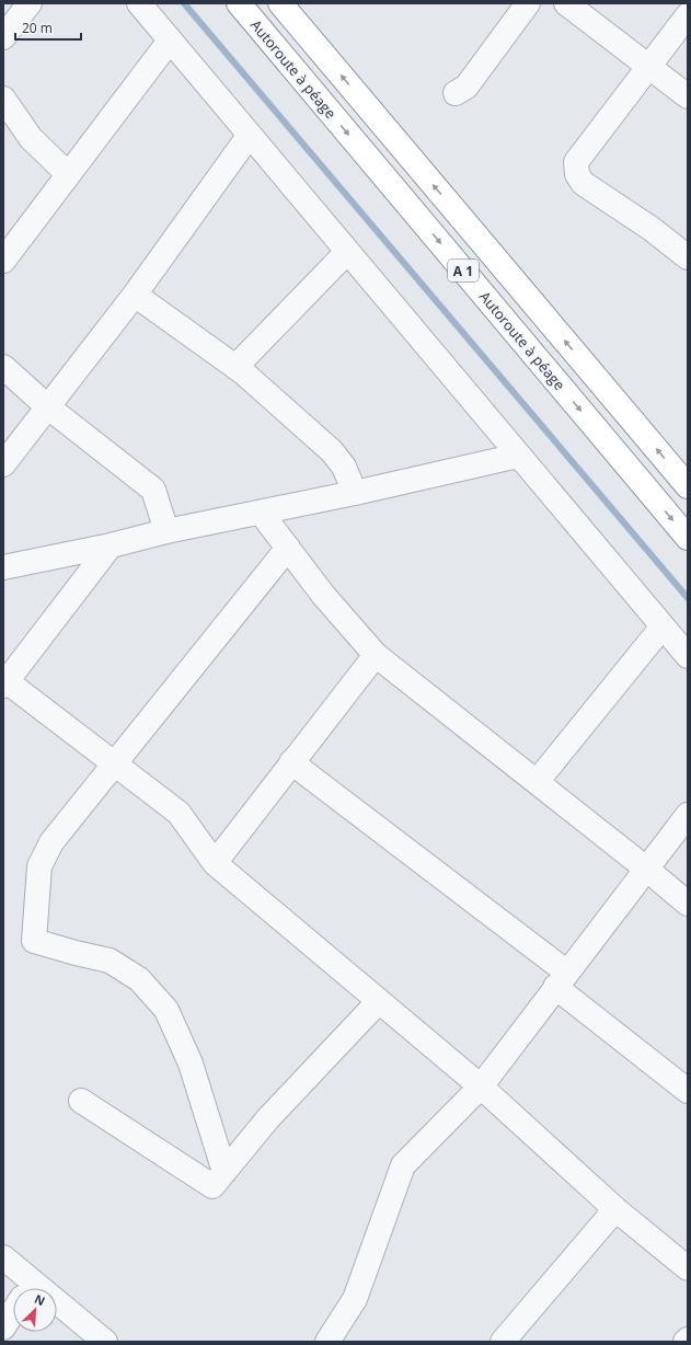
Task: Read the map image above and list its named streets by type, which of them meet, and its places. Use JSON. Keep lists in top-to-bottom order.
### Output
{
  "streets": {
    "highway": ["Autoroute à péage", "A 1"]
  },
  "scale_bar": "20 m",
  "north": "top right"
}
